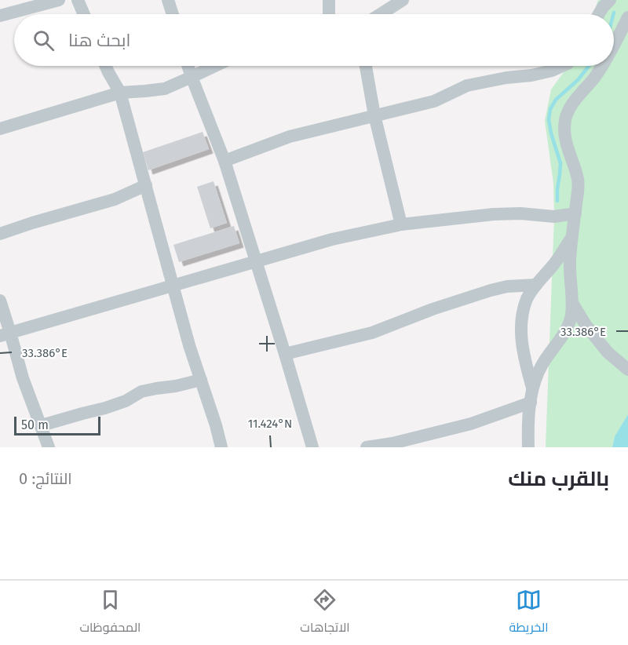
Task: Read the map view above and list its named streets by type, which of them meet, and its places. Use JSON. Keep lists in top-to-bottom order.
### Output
{
  "scale_bar": "50 m",
  "page": {
    "search": "ابحث هنا",
    "scale": "50 m",
    "heading": ["بالقرب منك", "النتائج: 0"],
    "nav": ["الخريطة", "الاتجاهات", "المحفوظات"]
  },
  "coordinates": ["33.386°E", "11.424°N"]
}
